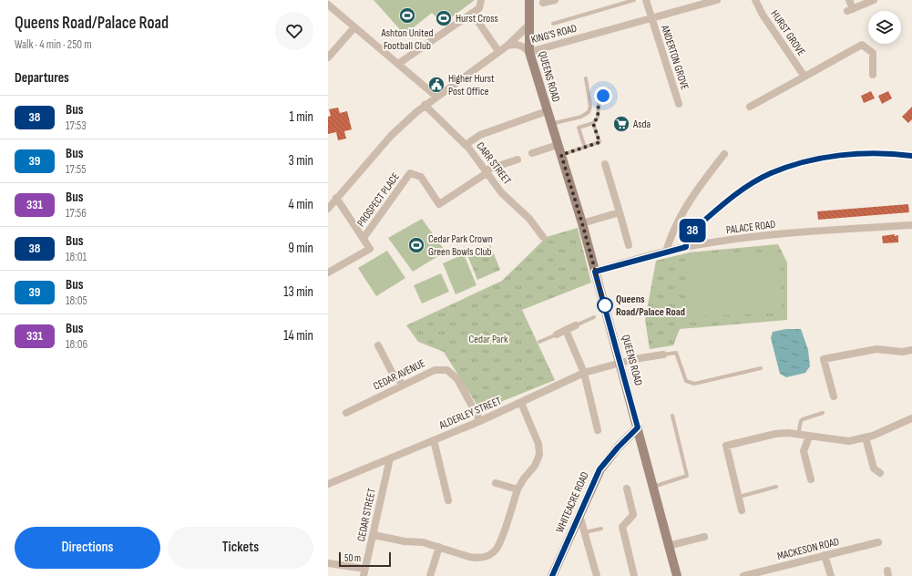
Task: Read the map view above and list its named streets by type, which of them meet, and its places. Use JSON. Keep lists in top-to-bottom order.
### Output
{
  "streets": {
    "main road": ["QUEENS ROAD", "WHITEACRE ROAD"],
    "street": [
      "HURST GROVE",
      "KING'S ROAD",
      "ANDERTON GROVE",
      "CARR STREET",
      "PROSPECT PLACE",
      "PALACE ROAD",
      "CEDAR AVENUE",
      "ALDERLEY STREET",
      "CEDAR STREET",
      "MACKESON ROAD"
    ]
  },
  "crossings": [
    ["KING'S ROAD", "ANDERTON GROVE"],
    ["KING'S ROAD", "QUEENS ROAD"],
    ["QUEENS ROAD", "PALACE ROAD"],
    ["QUEENS ROAD", "ALDERLEY STREET"],
    ["QUEENS ROAD", "WHITEACRE ROAD"],
    ["CARR STREET", "PROSPECT PLACE"],
    ["CEDAR AVENUE", "ALDERLEY STREET"],
    ["ALDERLEY STREET", "CEDAR STREET"]
  ],
  "parks": ["Cedar Park"],
  "places": {
    "sports": ["Ashton United Football Club", "Hurst Cross", "Cedar Park Crown Green Bowls Club"],
    "public building": ["Higher Hurst Post Office"],
    "supermarket": ["Asda"],
    "other": ["Queens Road/Palace Road"]
  },
  "lines": ["bus line 38"],
  "scale_bar": "50 m",
  "page": {
    "heading": [
      ["Queens Road/Palace Road", "Walk · 4 min · 250 m"],
      "Departures"
    ],
    "on_map": "38",
    "list": [
      {
        "mark": "38",
        "name": "Bus",
        "note": "17:53",
        "value": "1 min"
      },
      {
        "mark": "39",
        "name": "Bus",
        "note": "17:55",
        "value": "3 min"
      },
      {
        "mark": "331",
        "name": "Bus",
        "note": "17:56",
        "value": "4 min"
      },
      {
        "mark": "38",
        "name": "Bus",
        "note": "18:01",
        "value": "9 min"
      },
      {
        "mark": "39",
        "name": "Bus",
        "note": "18:05",
        "value": "13 min"
      },
      {
        "mark": "331",
        "name": "Bus",
        "note": "18:06",
        "value": "14 min"
      }
    ],
    "buttons": ["Directions", "Tickets"],
    "scale": "50 m"
  }
}
